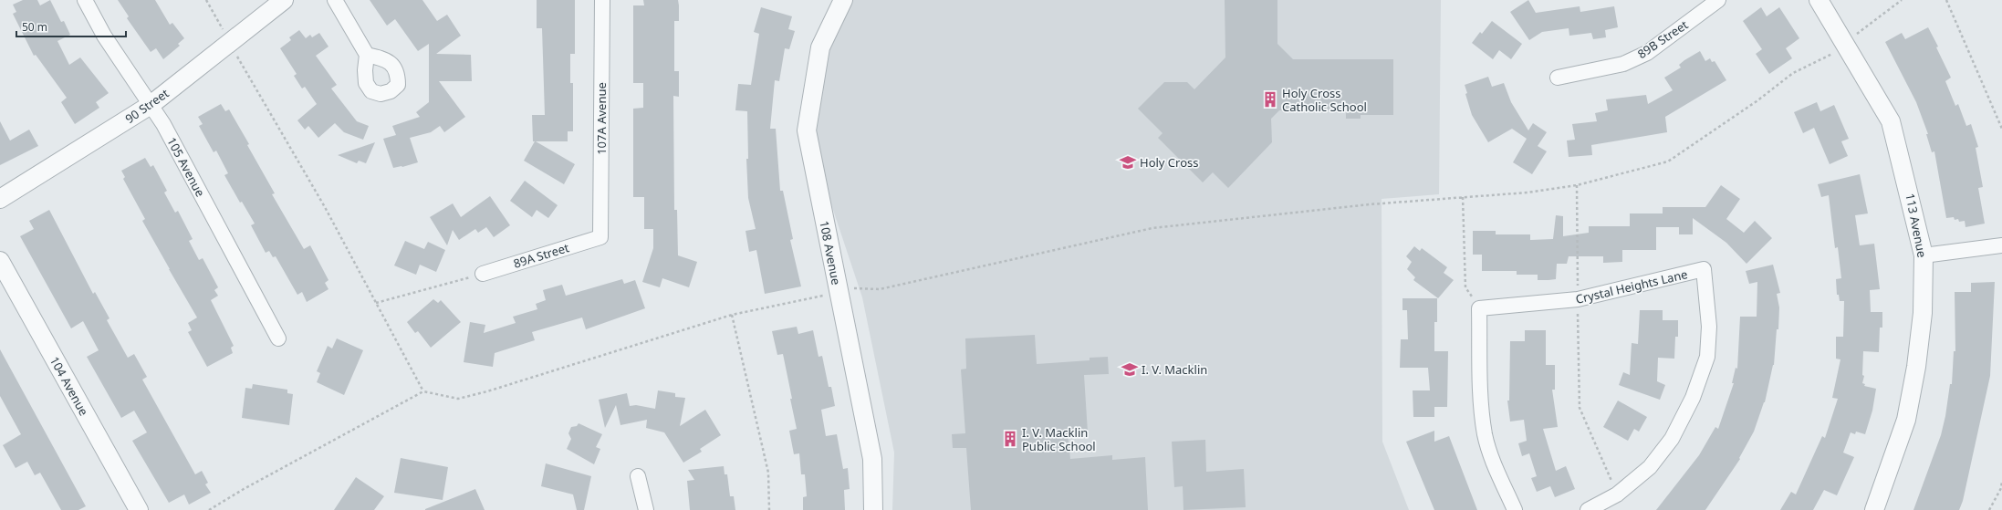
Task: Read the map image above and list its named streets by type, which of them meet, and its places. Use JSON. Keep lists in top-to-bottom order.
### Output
{
  "streets": {
    "street": [
      "89B Street",
      "90 Street",
      "107A Avenue",
      "105 Avenue",
      "113 Avenue",
      "108 Avenue",
      "89A Street",
      "Crystal Heights Lane",
      "104 Avenue"
    ]
  },
  "crossings": [
    ["90 Street", "105 Avenue"],
    ["107A Avenue", "89A Street"]
  ],
  "places": {
    "building": ["Holy Cross Catholic School", "I. V. Macklin Public School"],
    "school or university": ["Holy Cross", "I. V. Macklin"]
  },
  "scale_bar": "50 m"
}
